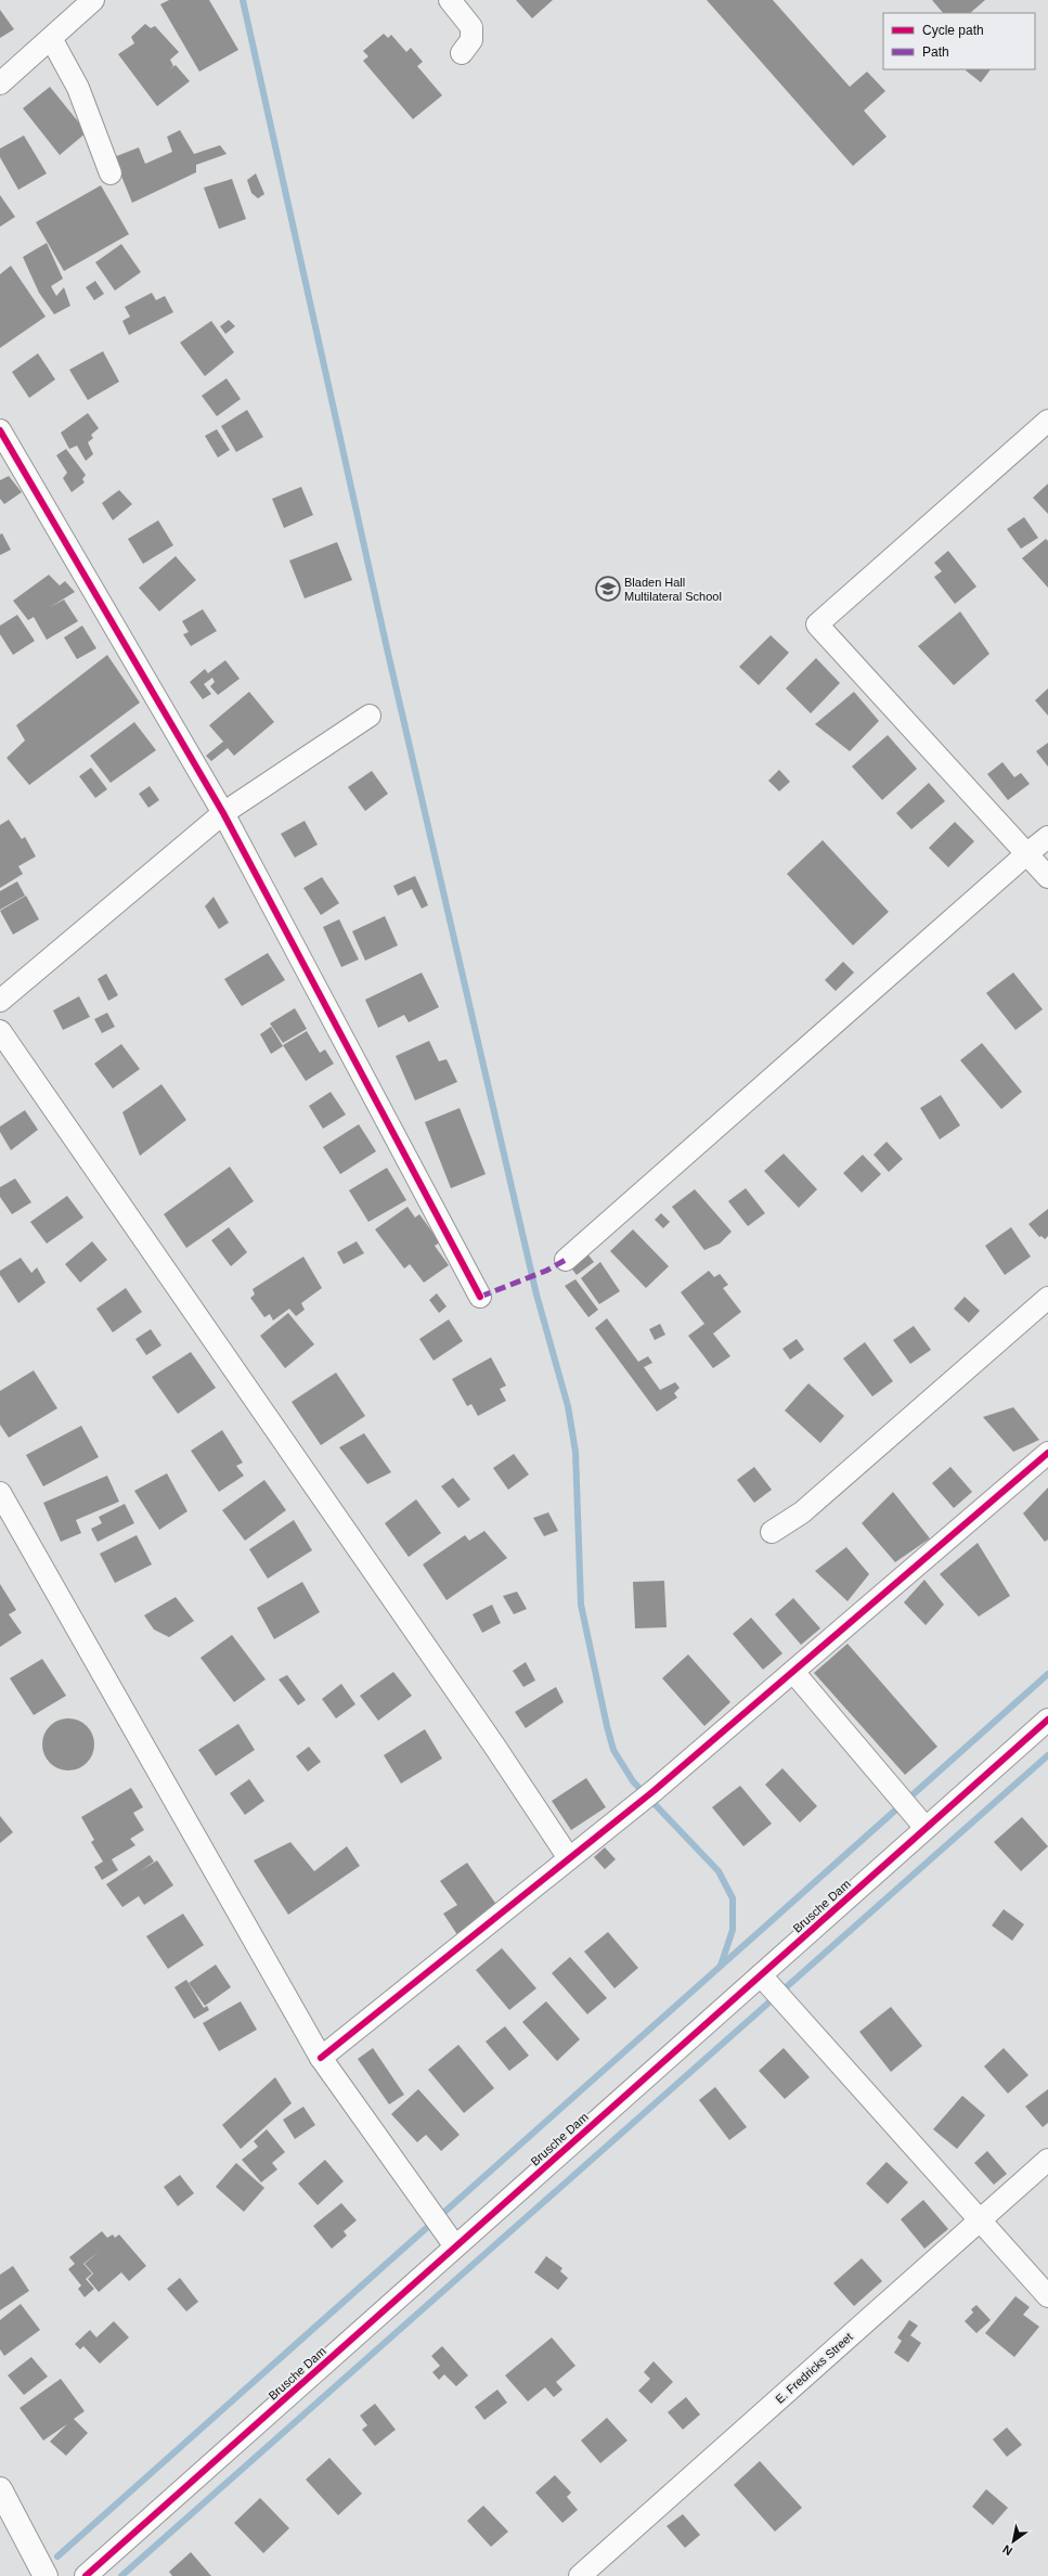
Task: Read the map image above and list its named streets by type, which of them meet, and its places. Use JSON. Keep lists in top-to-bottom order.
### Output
{
  "streets": {
    "street": ["Brusche Dam", "E. Fredricks Street"]
  },
  "places": {
    "school or university": ["Bladen Hall Multilateral School"]
  },
  "legend": ["Cycle path", "Path"],
  "north": "bottom left"
}
